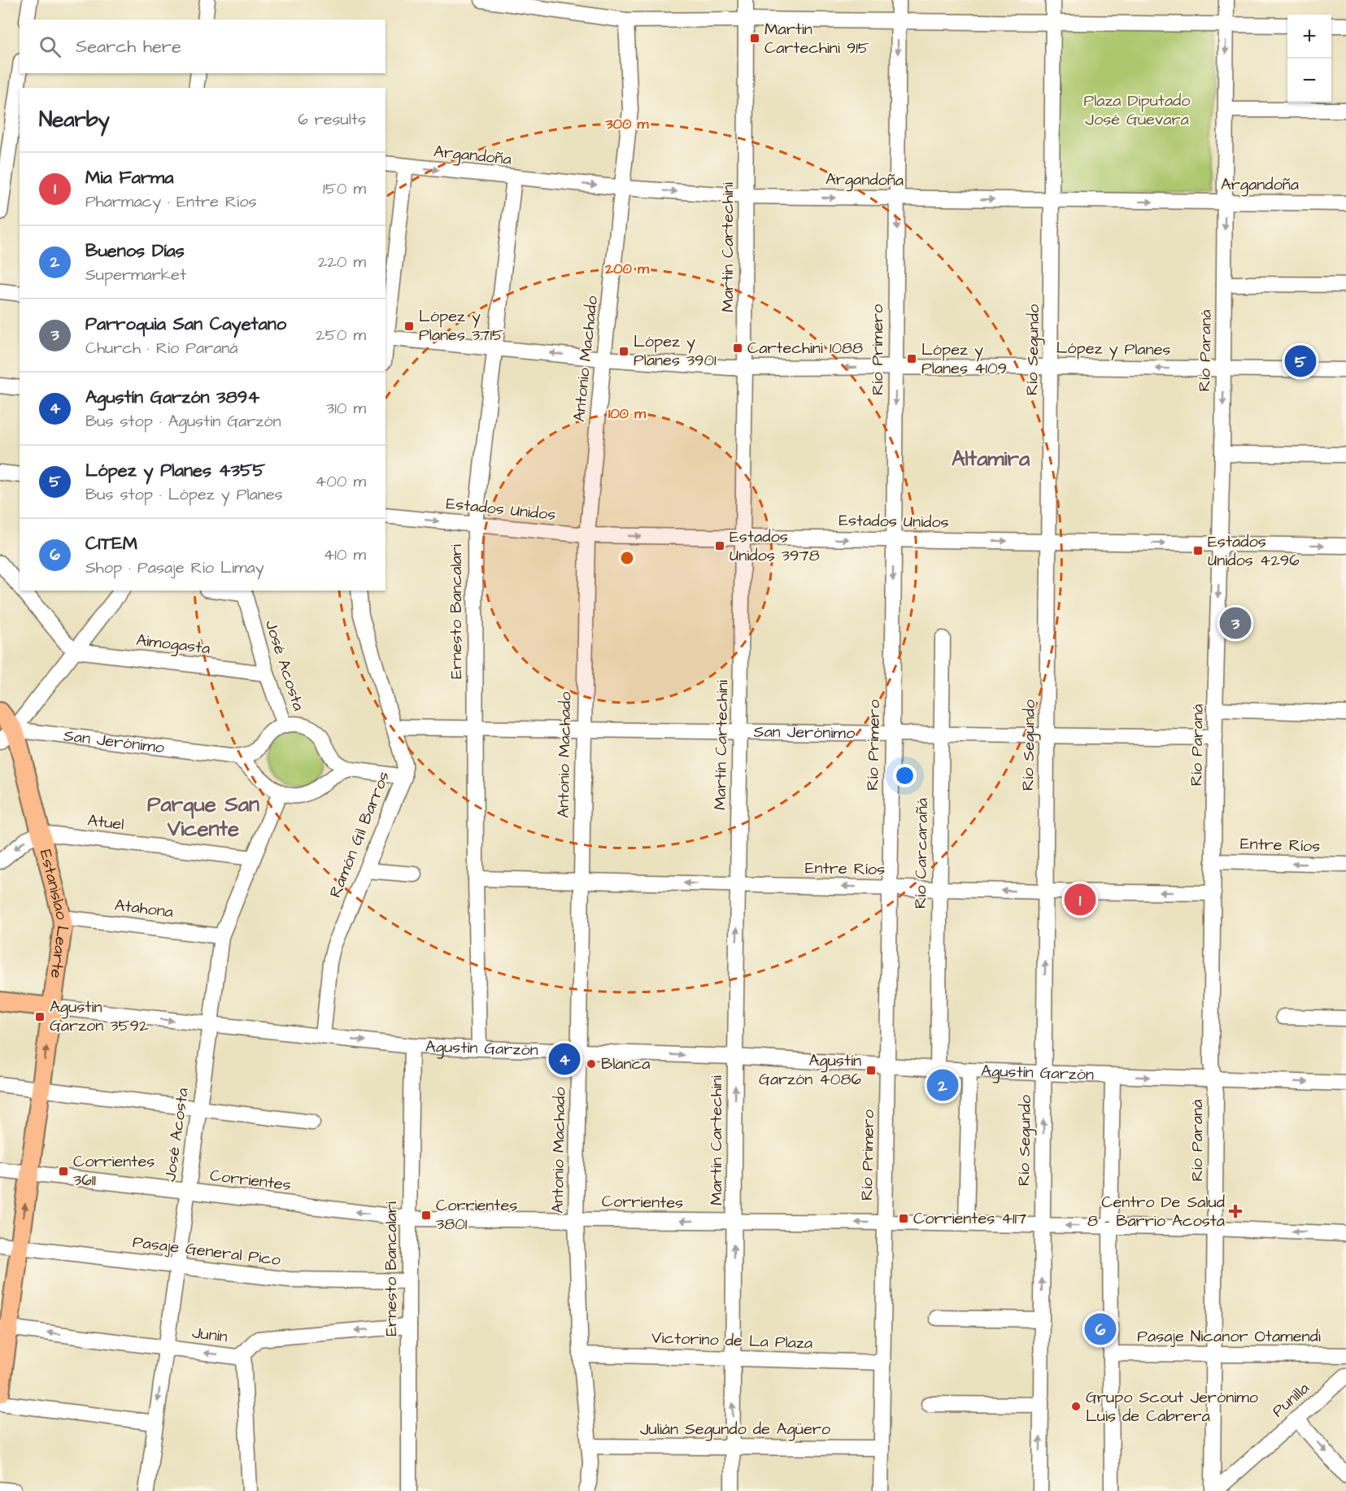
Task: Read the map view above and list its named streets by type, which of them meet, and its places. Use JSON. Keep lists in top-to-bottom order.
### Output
{
  "streets": {
    "main road": ["Estanislao Learte", "Agustín Garzón"],
    "street": [
      "Argandoña",
      "Martín Cartechini",
      "López y Planes",
      "Río Primero",
      "Río Segundo",
      "Río Paraná",
      "Antonio Machado",
      "Estados Unidos",
      "Ernesto Bancalari",
      "Aimogasta",
      "José Acosta",
      "San Jerónimo",
      "Atuel",
      "Ramón Gil Barros",
      "Entre Ríos",
      "Río Carcarañá",
      "Atahona",
      "Corrientes",
      "Pasaje General Pico",
      "Junín",
      "Pasaje Nicanor Otamendi",
      "Victorino de La Plaza",
      "Punilla",
      "Julián Segundo de Agüero"
    ]
  },
  "crossings": [
    ["Argandoña", "Martín Cartechini"],
    ["Argandoña", "Río Primero"],
    ["Argandoña", "Río Segundo"],
    ["Argandoña", "Río Paraná"],
    ["Argandoña", "Antonio Machado"],
    ["Argandoña", "Ernesto Bancalari"],
    ["Martín Cartechini", "López y Planes"],
    ["Martín Cartechini", "Estados Unidos"],
    ["Martín Cartechini", "San Jerónimo"],
    ["Martín Cartechini", "Entre Ríos"],
    ["Martín Cartechini", "Agustín Garzón"],
    ["Martín Cartechini", "Corrientes"],
    ["Martín Cartechini", "Victorino de La Plaza"],
    ["Martín Cartechini", "Julián Segundo de Agüero"],
    ["López y Planes", "Río Primero"],
    ["López y Planes", "Río Segundo"],
    ["López y Planes", "Río Paraná"],
    ["López y Planes", "Antonio Machado"],
    ["López y Planes", "Ernesto Bancalari"],
    ["Río Primero", "Estados Unidos"],
    ["Río Primero", "San Jerónimo"],
    ["Río Primero", "Entre Ríos"],
    ["Río Primero", "Agustín Garzón"],
    ["Río Primero", "Corrientes"],
    ["Río Primero", "Victorino de La Plaza"],
    ["Río Primero", "Julián Segundo de Agüero"],
    ["Río Segundo", "Estados Unidos"],
    ["Río Segundo", "San Jerónimo"],
    ["Río Segundo", "Entre Ríos"],
    ["Río Segundo", "Agustín Garzón"],
    ["Río Segundo", "Corrientes"],
    ["Río Paraná", "Estados Unidos"],
    ["Río Paraná", "San Jerónimo"],
    ["Río Paraná", "Entre Ríos"],
    ["Río Paraná", "Agustín Garzón"],
    ["Río Paraná", "Corrientes"],
    ["Río Paraná", "Pasaje Nicanor Otamendi"],
    ["Río Paraná", "Punilla"],
    ["Antonio Machado", "Estados Unidos"],
    ["Antonio Machado", "San Jerónimo"],
    ["Antonio Machado", "Entre Ríos"],
    ["Antonio Machado", "Agustín Garzón"],
    ["Antonio Machado", "Corrientes"],
    ["Antonio Machado", "Victorino de La Plaza"],
    ["Antonio Machado", "Julián Segundo de Agüero"],
    ["Estados Unidos", "Ernesto Bancalari"],
    ["Ernesto Bancalari", "San Jerónimo"],
    ["Ernesto Bancalari", "Entre Ríos"],
    ["Ernesto Bancalari", "Agustín Garzón"],
    ["Ernesto Bancalari", "Corrientes"],
    ["Ernesto Bancalari", "Pasaje General Pico"],
    ["Ernesto Bancalari", "Junín"],
    ["Aimogasta", "José Acosta"],
    ["José Acosta", "Atuel"],
    ["José Acosta", "Atahona"],
    ["José Acosta", "Agustín Garzón"],
    ["José Acosta", "Corrientes"],
    ["José Acosta", "Pasaje General Pico"],
    ["José Acosta", "Junín"],
    ["San Jerónimo", "Ramón Gil Barros"],
    ["San Jerónimo", "Río Carcarañá"],
    ["San Jerónimo", "Estanislao Learte"],
    ["Atuel", "Estanislao Learte"],
    ["Ramón Gil Barros", "Agustín Garzón"],
    ["Entre Ríos", "Río Carcarañá"],
    ["Río Carcarañá", "Agustín Garzón"],
    ["Atahona", "Estanislao Learte"],
    ["Estanislao Learte", "Agustín Garzón"],
    ["Estanislao Learte", "Corrientes"],
    ["Estanislao Learte", "Pasaje General Pico"],
    ["Estanislao Learte", "Junín"]
  ],
  "one_way": [
    "Argandoña",
    "Martín Cartechini",
    "López y Planes",
    "Río Primero",
    "Estados Unidos",
    "Entre Ríos",
    "Corrientes"
  ],
  "districts": ["Altamira", "Parque San Vicente"],
  "parks": ["Plaza Diputado José Guevara"],
  "places": {
    "transit": [
      "Martin Cartechini 915",
      "López y Planes 3715",
      "Cartechini 1088",
      "López y Planes 3901",
      "López y Planes 4109",
      "Estados Unidos 3978",
      "Estados Unidos 4296",
      "Agustin Garzon 3592",
      "Agustín Garzón 4086",
      "Corrientes 3611",
      "Corrientes 3801",
      "Corrientes 4117"
    ],
    "other": ["Blanca", "Grupo Scout Jerónimo Luis de Cabrera"],
    "health": ["Centro De Salud 8 - Barrio Acosta"]
  },
  "page": {
    "map_buttons": ["+", "−"],
    "search": "Search here",
    "heading": ["Nearby", "6 results"],
    "list": [
      {
        "mark": "1",
        "name": "Mia Farma",
        "note": "Pharmacy · Entre Ríos",
        "value": "150 m"
      },
      {
        "mark": "2",
        "name": "Buenos Días",
        "note": "Supermarket",
        "value": "220 m"
      },
      {
        "mark": "3",
        "name": "Parroquia San Cayetano",
        "note": "Church · Río Paraná",
        "value": "250 m"
      },
      {
        "mark": "4",
        "name": "Agustín Garzón 3894",
        "note": "Bus stop · Agustín Garzón",
        "value": "310 m"
      },
      {
        "mark": "5",
        "name": "López y Planes 4355",
        "note": "Bus stop · López y Planes",
        "value": "400 m"
      },
      {
        "mark": "6",
        "name": "CITEM",
        "note": "Shop · Pasaje Río Limay",
        "value": "410 m"
      }
    ],
    "pins": [
      "5",
      "3",
      "1",
      "4",
      "2",
      "6"
    ]
  },
  "rings": ["300 m", "200 m", "100 m"]
}
